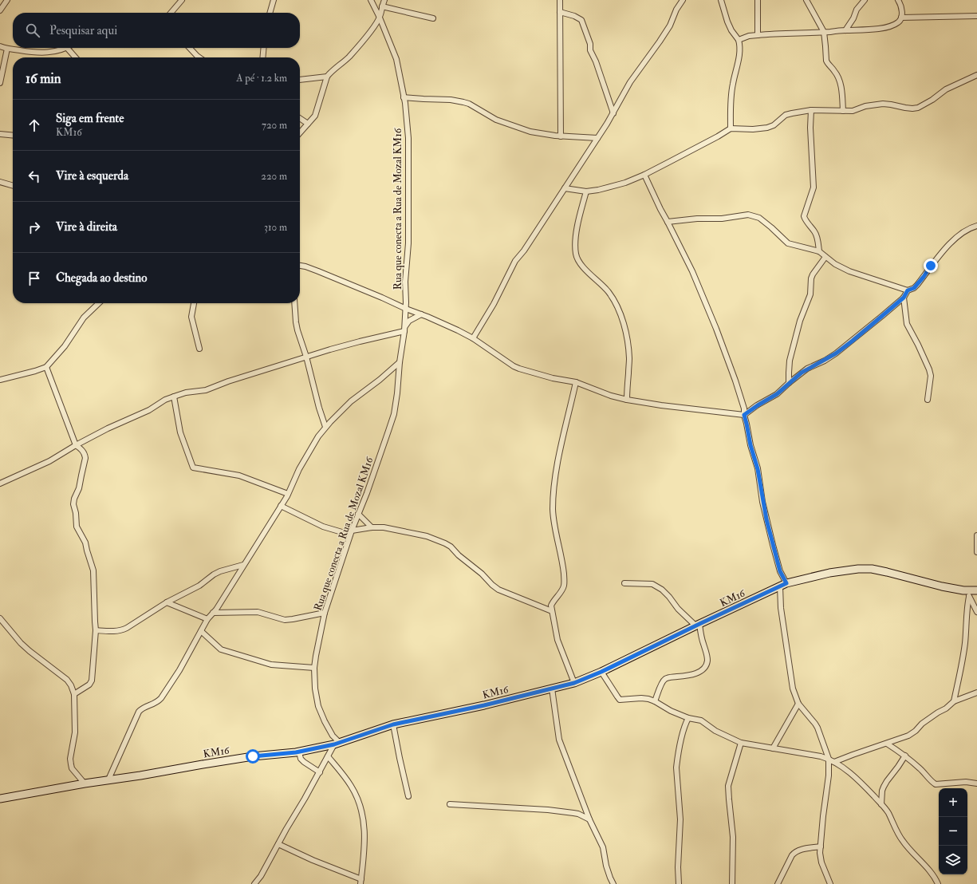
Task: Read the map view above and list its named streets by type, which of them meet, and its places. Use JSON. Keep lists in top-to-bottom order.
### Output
{
  "streets": {
    "street": ["Rua que conecta a Rua de Mozal KM16", "KM16"]
  },
  "crossings": [
    ["Rua que conecta a Rua de Mozal KM16", "KM16"]
  ],
  "page": {
    "search": "Pesquisar aqui",
    "heading": ["16 min", "A pé · 1.2 km"],
    "list": [
      ["Siga em frente", "KM16", "720 m"],
      ["Vire à esquerda", "220 m"],
      ["Vire à direita", "310 m"],
      "Chegada ao destino"
    ],
    "map_buttons": ["+", "−"]
  }
}
